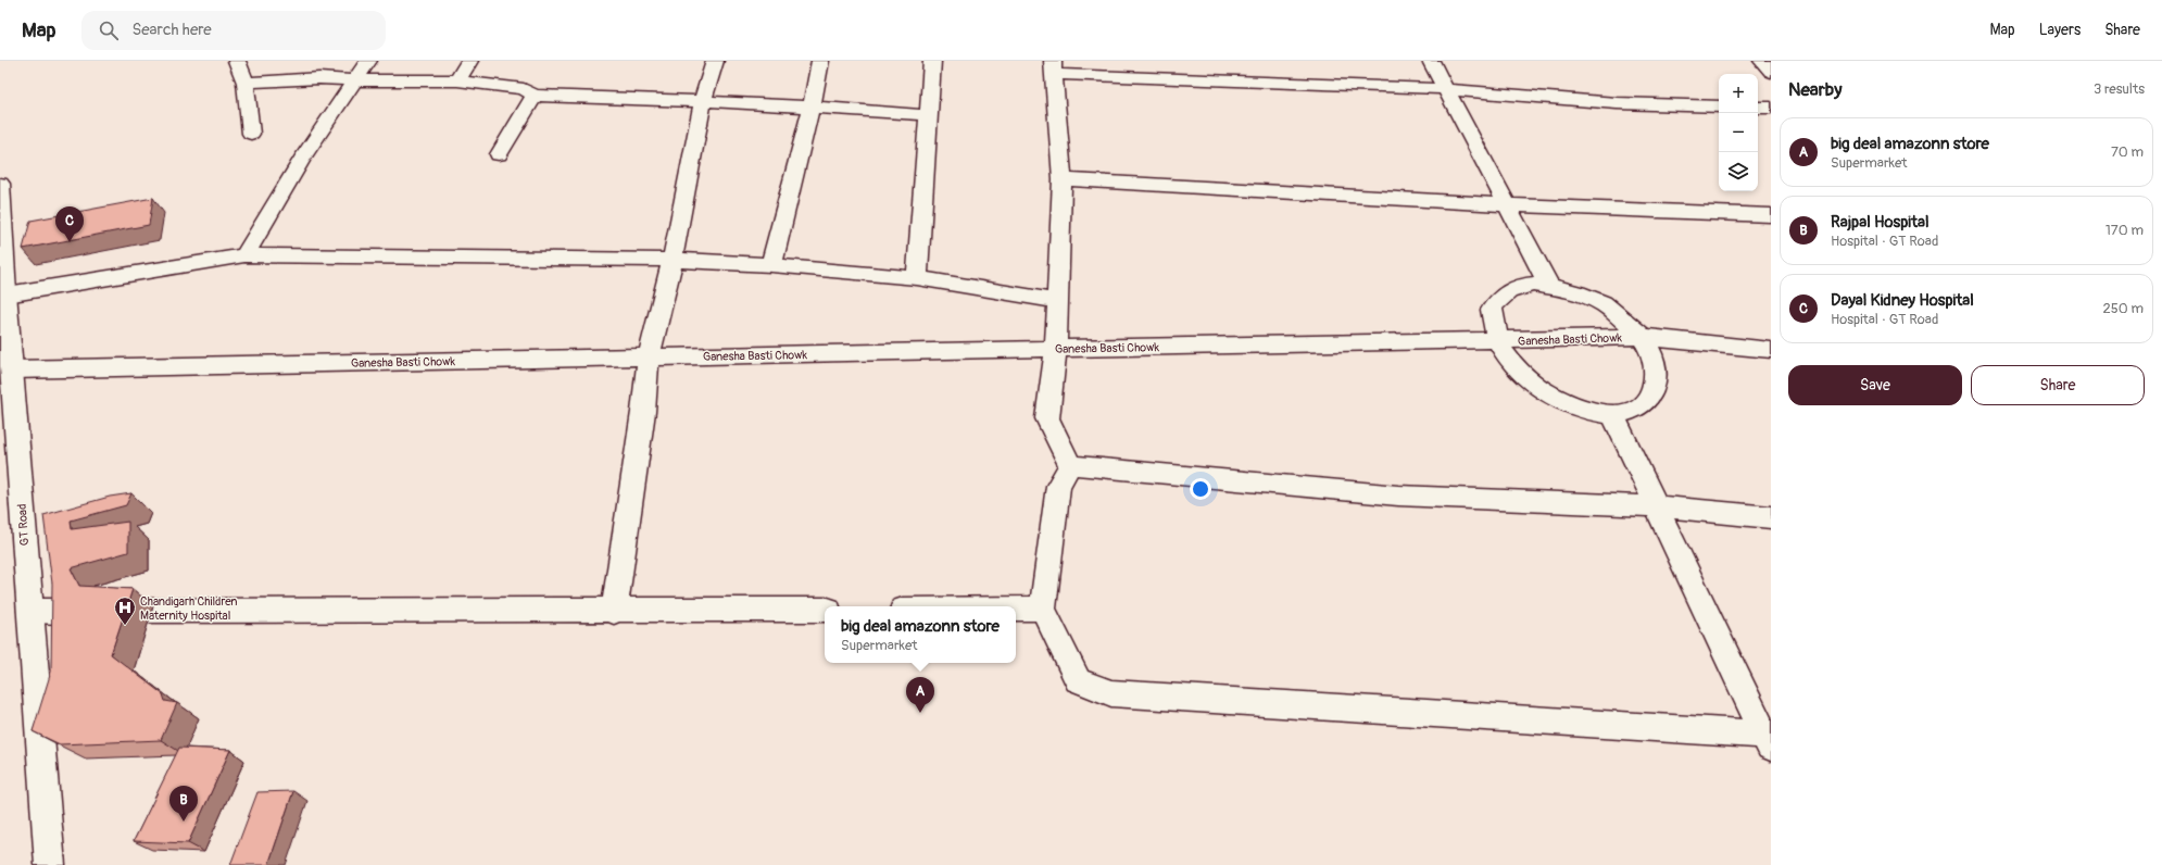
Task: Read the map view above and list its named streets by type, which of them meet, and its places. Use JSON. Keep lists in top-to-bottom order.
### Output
{
  "streets": {
    "street": ["Ganesha Basti Chowk", "GT Road"]
  },
  "crossings": [
    ["Ganesha Basti Chowk", "GT Road"]
  ],
  "places": {
    "hospital": ["Chandigarh Children Maternity Hospital"]
  },
  "page": {
    "header": "Map",
    "search": "Search here",
    "nav": ["Map", "Layers", "Share"],
    "heading": ["Nearby", "3 results"],
    "map_buttons": ["+", "−"],
    "list": [
      {
        "mark": "A",
        "name": "big deal amazonn store",
        "note": "Supermarket",
        "value": "70 m"
      },
      {
        "mark": "B",
        "name": "Rajpal Hospital",
        "note": "Hospital · GT Road",
        "value": "170 m"
      },
      {
        "mark": "C",
        "name": "Dayal Kidney Hospital",
        "note": "Hospital · GT Road",
        "value": "250 m"
      }
    ],
    "pins": ["C", "A", "B"],
    "buttons": ["Save", "Share"],
    "popup": ["big deal amazonn store", "Supermarket"]
  }
}
